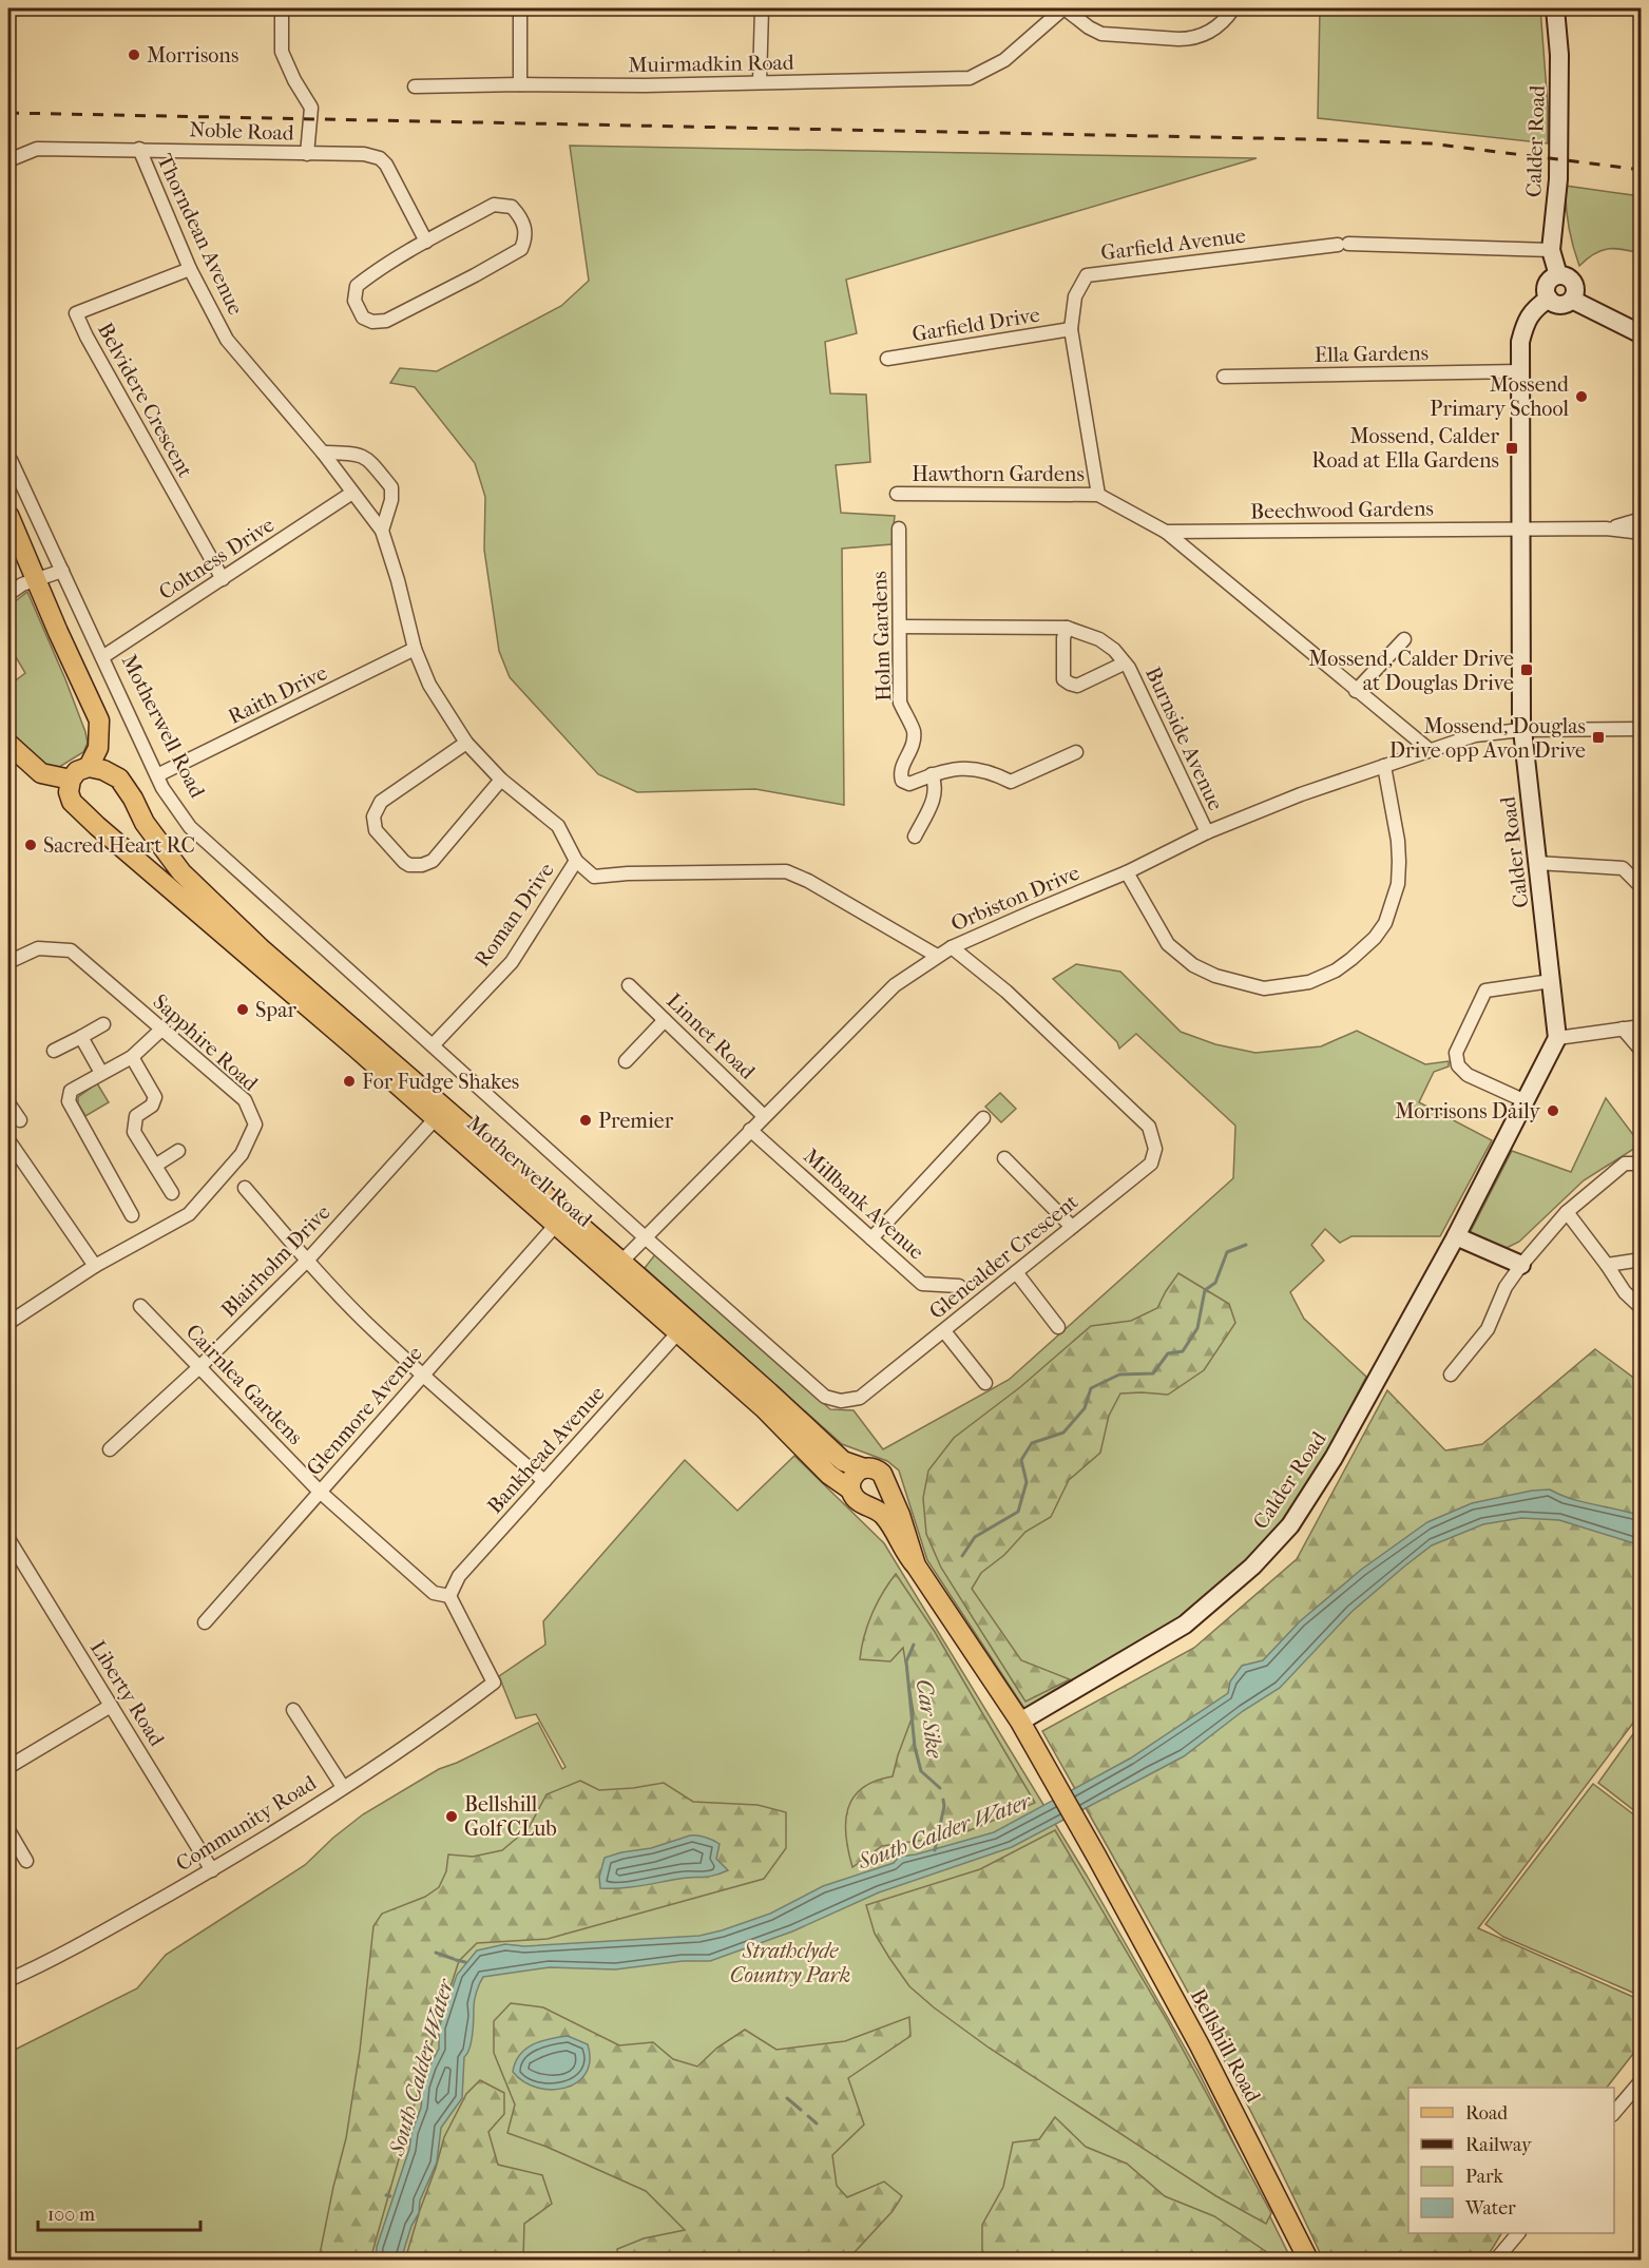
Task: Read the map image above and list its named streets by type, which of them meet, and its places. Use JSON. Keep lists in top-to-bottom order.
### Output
{
  "streets": {
    "main road": ["Motherwell Road", "Bellshill Road"],
    "street": [
      "Muirmadkin Road",
      "Noble Road",
      "Calder Road",
      "Thorndean Avenue",
      "Garfield Avenue",
      "Garfield Drive",
      "Ella Gardens",
      "Belvidere Crescent",
      "Hawthorn Gardens",
      "Beechwood Gardens",
      "Coltness Drive",
      "Holm Gardens",
      "Raith Drive",
      "Burnside Avenue",
      "Orbiston Drive",
      "Roman Drive",
      "Linnet Road",
      "Sapphire Road",
      "Millbank Avenue",
      "Glencalder Crescent",
      "Blairholm Drive",
      "Cairnlea Gardens",
      "Glenmore Avenue",
      "Bankhead Avenue",
      "Liberty Road",
      "Community Road"
    ]
  },
  "crossings": [
    ["Noble Road", "Thorndean Avenue"],
    ["Calder Road", "Garfield Avenue"],
    ["Calder Road", "Ella Gardens"],
    ["Calder Road", "Beechwood Gardens"],
    ["Calder Road", "Orbiston Drive"],
    ["Calder Road", "Bellshill Road"],
    ["Thorndean Avenue", "Belvidere Crescent"],
    ["Thorndean Avenue", "Coltness Drive"],
    ["Thorndean Avenue", "Raith Drive"],
    ["Thorndean Avenue", "Roman Drive"],
    ["Garfield Avenue", "Garfield Drive"],
    ["Garfield Avenue", "Hawthorn Gardens"],
    ["Garfield Avenue", "Beechwood Gardens"],
    ["Belvidere Crescent", "Coltness Drive"],
    ["Hawthorn Gardens", "Beechwood Gardens"],
    ["Beechwood Gardens", "Orbiston Drive"],
    ["Coltness Drive", "Motherwell Road"],
    ["Holm Gardens", "Burnside Avenue"],
    ["Raith Drive", "Motherwell Road"],
    ["Motherwell Road", "Orbiston Drive"],
    ["Motherwell Road", "Roman Drive"],
    ["Motherwell Road", "Glencalder Crescent"],
    ["Motherwell Road", "Blairholm Drive"],
    ["Motherwell Road", "Glenmore Avenue"],
    ["Motherwell Road", "Bankhead Avenue"],
    ["Motherwell Road", "Bellshill Road"],
    ["Burnside Avenue", "Orbiston Drive"],
    ["Orbiston Drive", "Linnet Road"],
    ["Orbiston Drive", "Millbank Avenue"],
    ["Orbiston Drive", "Glencalder Crescent"],
    ["Blairholm Drive", "Cairnlea Gardens"],
    ["Cairnlea Gardens", "Glenmore Avenue"],
    ["Cairnlea Gardens", "Bankhead Avenue"],
    ["Cairnlea Gardens", "Community Road"],
    ["Bankhead Avenue", "Community Road"],
    ["Liberty Road", "Community Road"]
  ],
  "water": ["Car Sike", "South Calder Water"],
  "parks": ["Strathclyde Country Park"],
  "places": {
    "other": [
      "Morrisons",
      "Mossend Primary School",
      "Sacred Heart RC",
      "Spar",
      "For Fudge Shakes",
      "Morrisons Daily",
      "Premier",
      "Bellshill Golf CLub"
    ],
    "transit": ["Mossend, Calder Road at Ella Gardens", "Mossend, Calder Drive at Douglas Drive", "Mossend, Douglas Drive opp Avon Drive"]
  },
  "legend": [
    "Road",
    "Railway",
    "Park",
    "Water"
  ],
  "scale_bar": "100 m"
}
